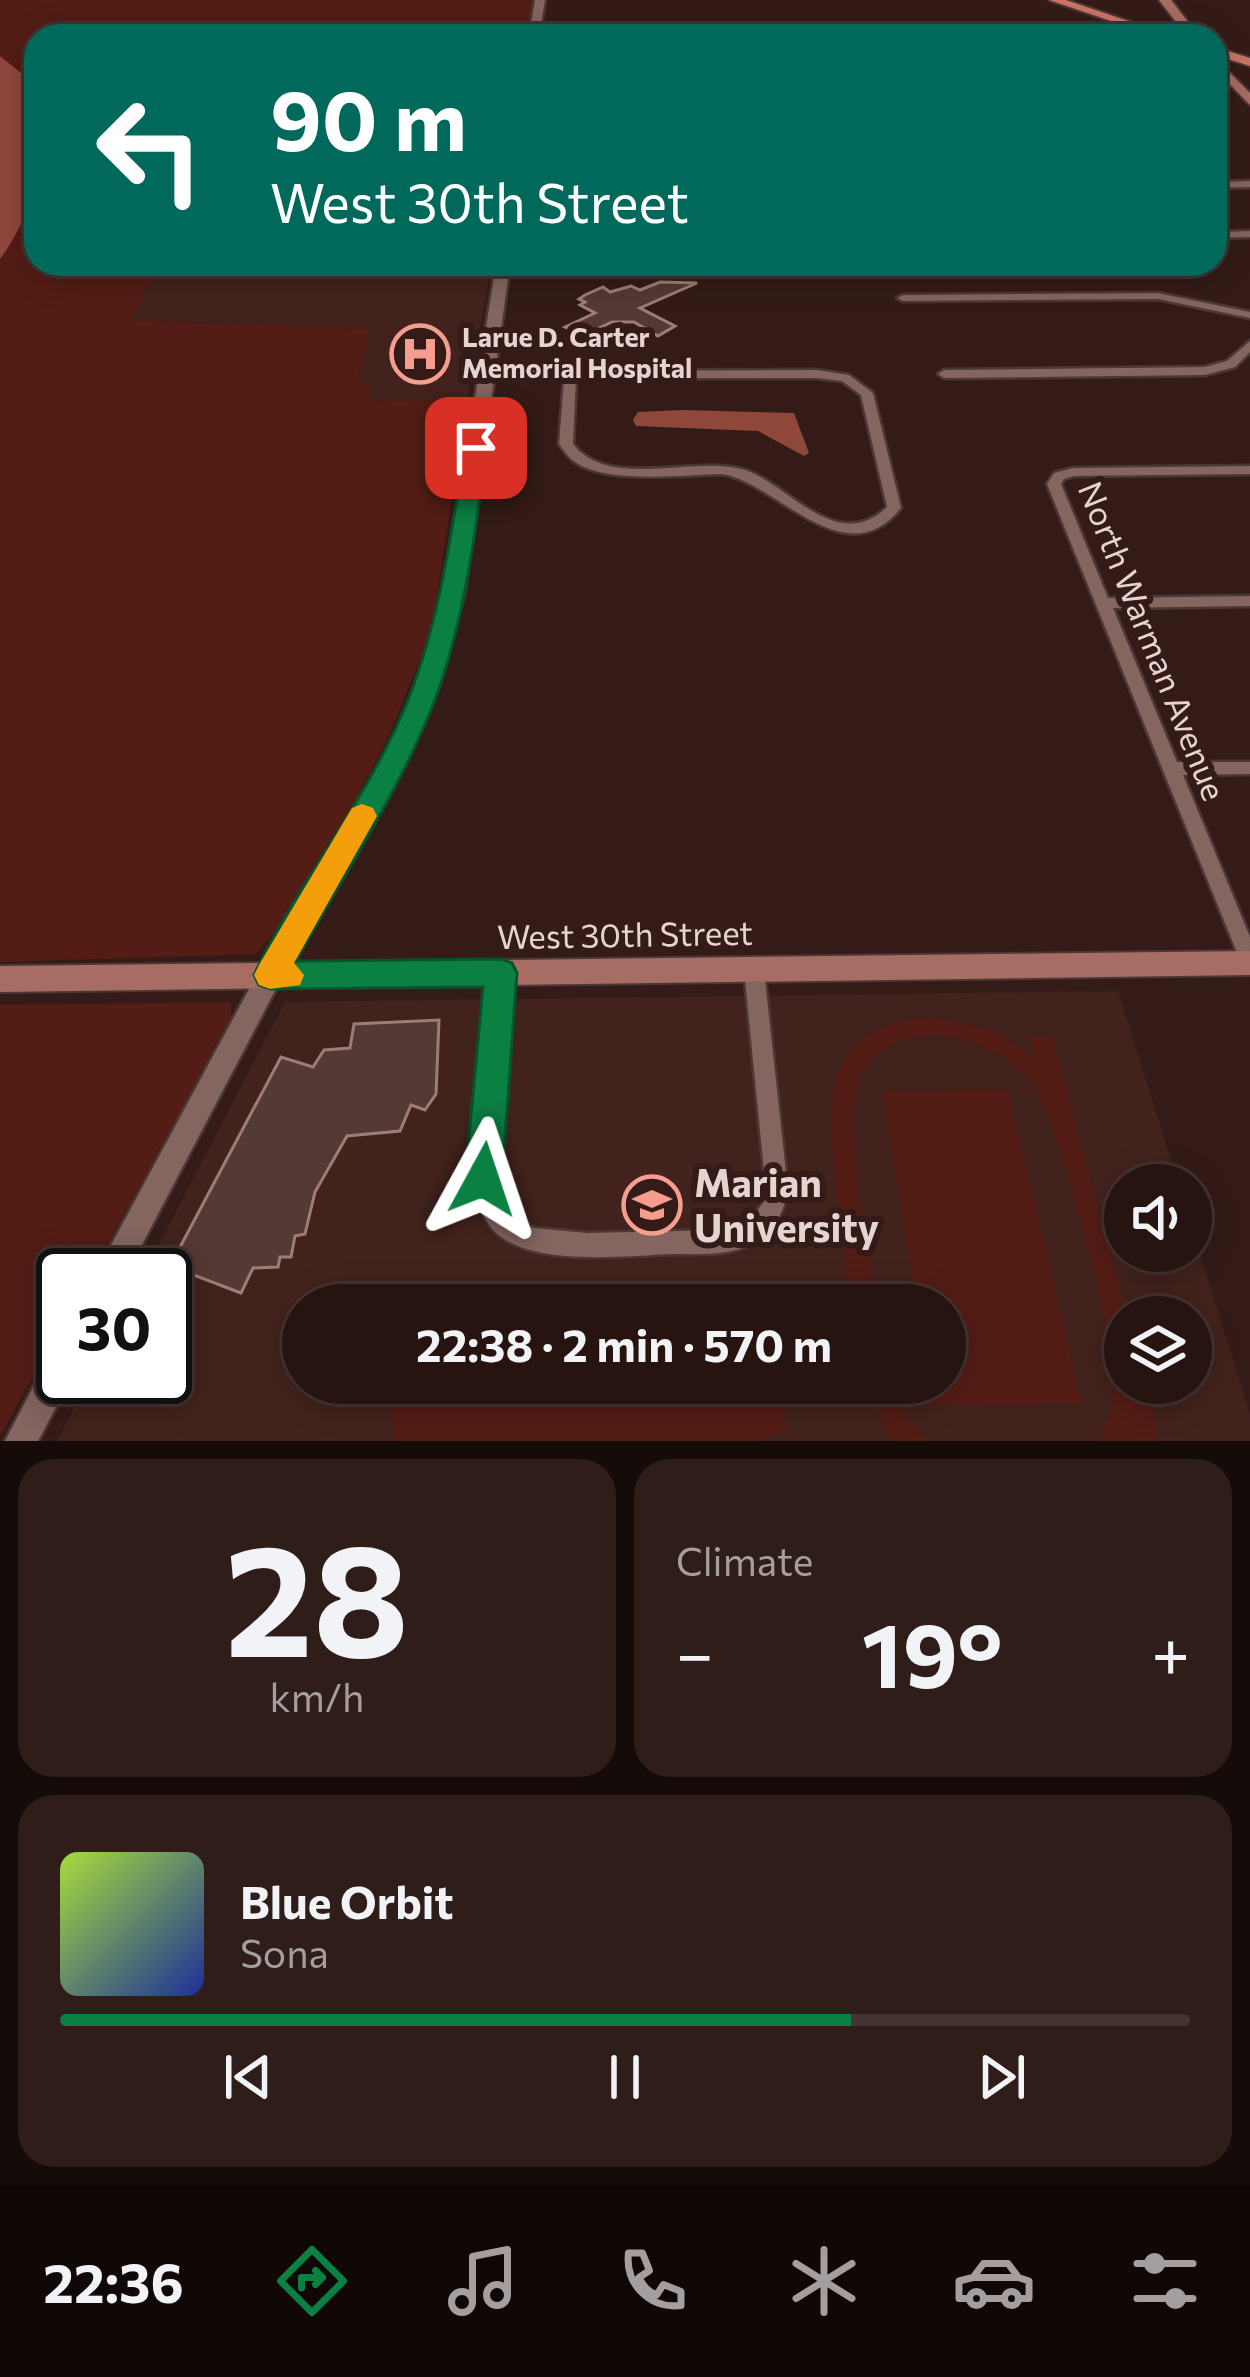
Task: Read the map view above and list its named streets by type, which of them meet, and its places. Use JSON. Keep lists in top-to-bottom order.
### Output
{
  "streets": {
    "main road": ["West 30th Street"],
    "street": ["North Warman Avenue"]
  },
  "crossings": [
    ["North Warman Avenue", "West 30th Street"]
  ],
  "places": {
    "hospital": ["Larue D. Carter Memorial Hospital"],
    "school or university": ["Marian University"]
  },
  "page": {
    "turn": ["90 m", "West 30th Street"],
    "limit": "30",
    "trip": "22:38 · 2 min · 570 m",
    "tile": [
      ["28", "km/h"],
      "Climate"
    ],
    "heat": ["−", "19°", "+"],
    "song": ["Blue Orbit", "Sona"],
    "tabs": "22:36"
  }
}
